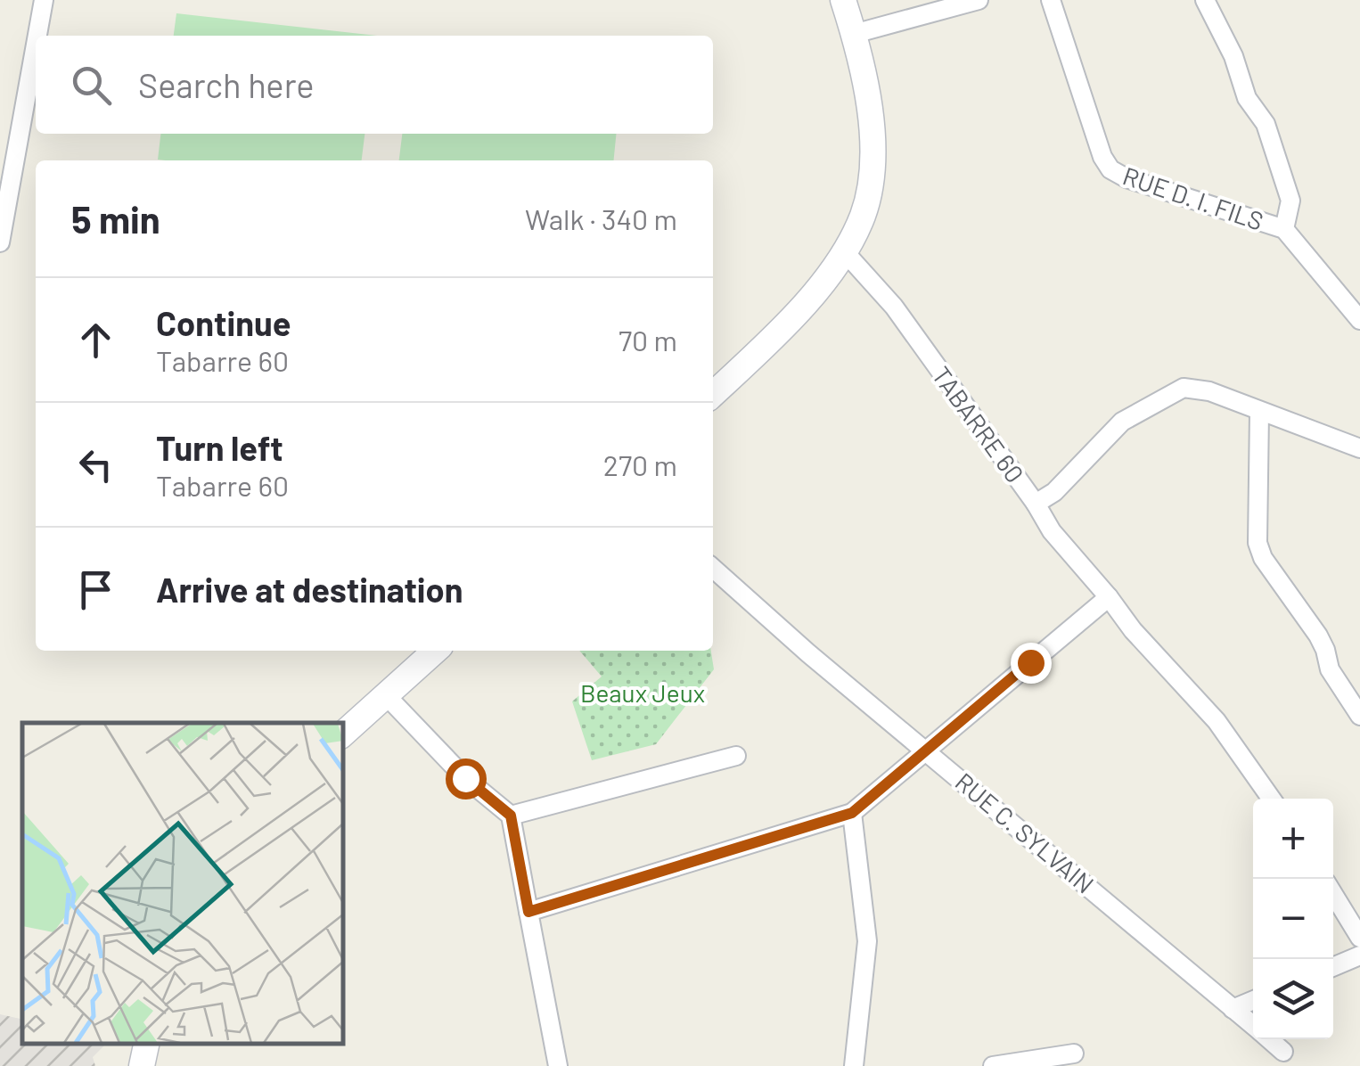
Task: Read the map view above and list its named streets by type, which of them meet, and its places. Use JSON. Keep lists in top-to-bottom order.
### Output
{
  "streets": {
    "street": ["RUE D. I. FILS", "TABARRE 60", "RUE C. SYLVAIN"]
  },
  "parks": ["Beaux Jeux"],
  "page": {
    "search": "Search here",
    "heading": ["5 min", "Walk · 340 m"],
    "list": [
      ["Continue", "Tabarre 60", "70 m"],
      ["Turn left", "Tabarre 60", "270 m"],
      "Arrive at destination"
    ],
    "map_buttons": ["+", "−"]
  }
}
